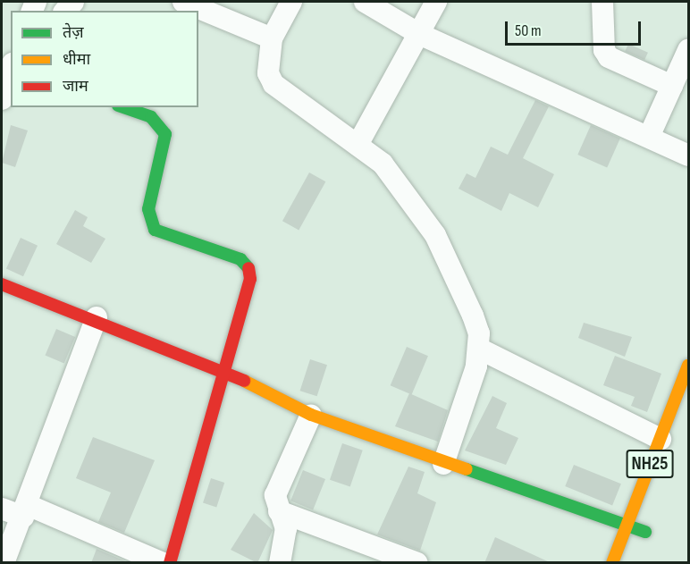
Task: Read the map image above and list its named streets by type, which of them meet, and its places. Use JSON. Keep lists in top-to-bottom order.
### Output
{
  "streets": {
    "street": ["NH25"]
  },
  "legend": ["तेज़", "धीमा", "जाम"],
  "scale_bar": "50 m"
}
